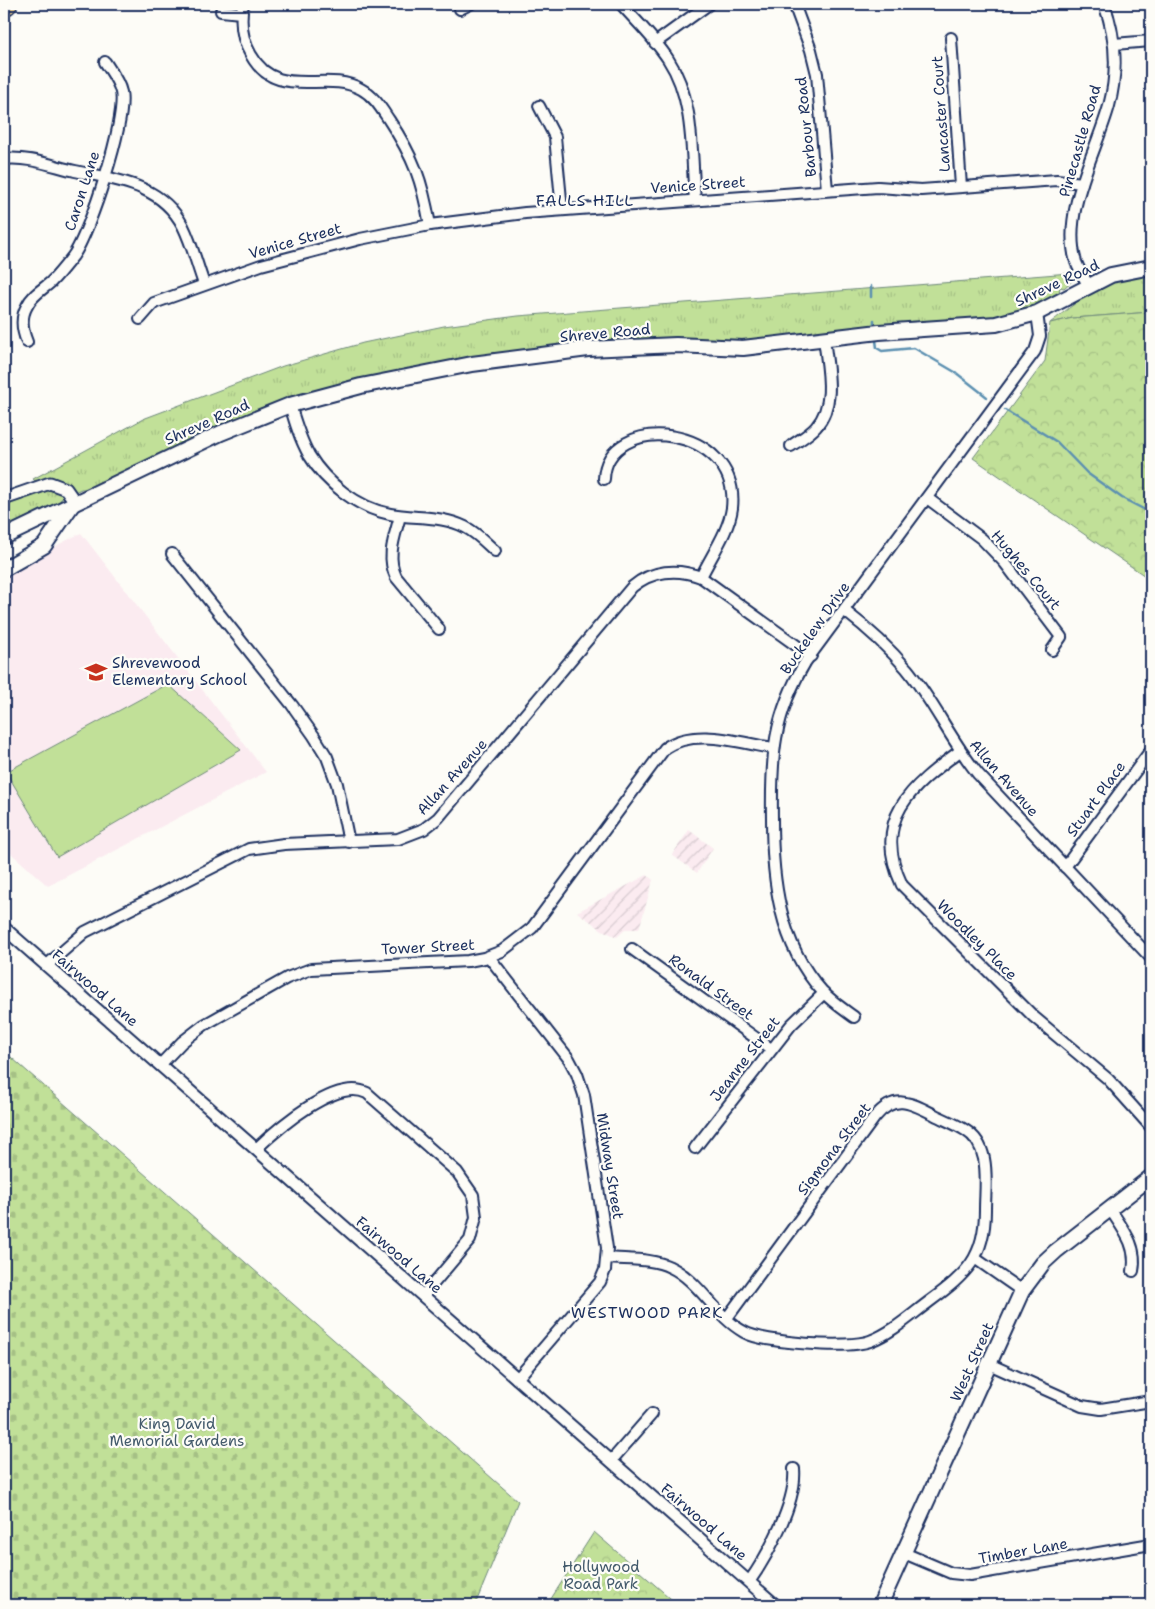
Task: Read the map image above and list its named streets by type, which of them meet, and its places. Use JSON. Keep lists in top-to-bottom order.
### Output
{
  "streets": {
    "main road": ["Shreve Road", "West Street"],
    "street": [
      "Lancaster Court",
      "Barbour Road",
      "Pinecastle Road",
      "Venice Street",
      "Caron Lane",
      "Hughes Court",
      "Buckelew Drive",
      "Allan Avenue",
      "Stuart Place",
      "Woodley Place",
      "Tower Street",
      "Ronald Street",
      "Fairwood Lane",
      "Jeanne Street",
      "Sigmona Street",
      "Midway Street",
      "Timber Lane"
    ]
  },
  "crossings": [
    ["Lancaster Court", "Venice Street"],
    ["Barbour Road", "Venice Street"],
    ["Pinecastle Road", "Venice Street"],
    ["Pinecastle Road", "Shreve Road"],
    ["Shreve Road", "Buckelew Drive"],
    ["Hughes Court", "Buckelew Drive"],
    ["Buckelew Drive", "Allan Avenue"],
    ["Buckelew Drive", "Tower Street"],
    ["Buckelew Drive", "Jeanne Street"],
    ["Allan Avenue", "Stuart Place"],
    ["Allan Avenue", "Woodley Place"],
    ["Allan Avenue", "Fairwood Lane"],
    ["Tower Street", "Fairwood Lane"],
    ["Tower Street", "Midway Street"],
    ["Ronald Street", "Jeanne Street"],
    ["Fairwood Lane", "Midway Street"],
    ["West Street", "Timber Lane"]
  ],
  "districts": ["FALLS HILL", "WESTWOOD PARK"],
  "parks": ["King David Memorial Gardens", "Hollywood Road Park"],
  "places": {
    "school or university": ["Shrevewood Elementary School"]
  }
}
